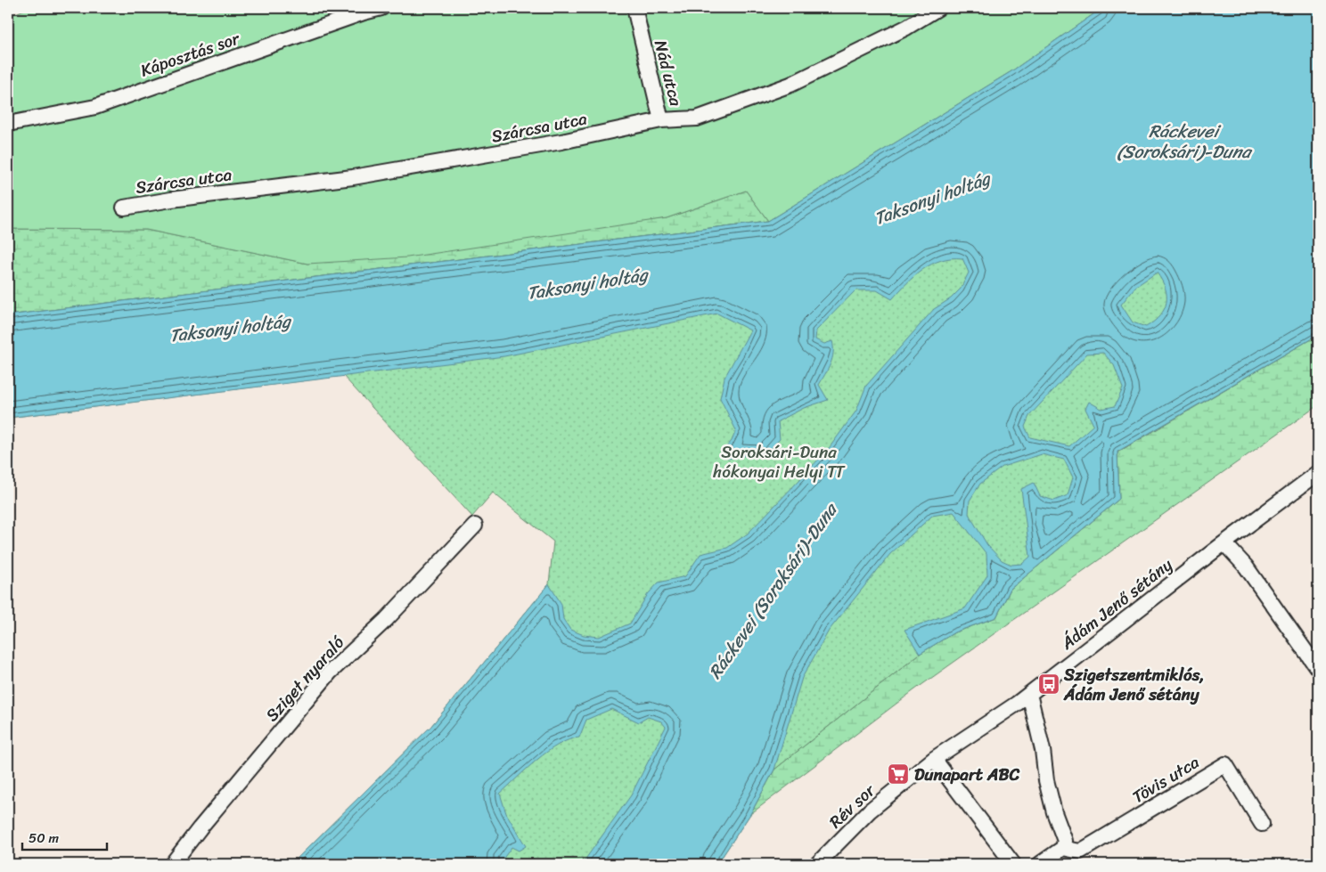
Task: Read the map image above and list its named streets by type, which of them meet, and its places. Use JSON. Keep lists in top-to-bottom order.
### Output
{
  "streets": {
    "street": [
      "Káposztás sor",
      "Nád utca",
      "Szárcsa utca",
      "Ádám Jenő sétány",
      "Sziget nyaraló",
      "Tövis utca",
      "Rév sor"
    ]
  },
  "crossings": [
    ["Nád utca", "Szárcsa utca"],
    ["Ádám Jenő sétány", "Rév sor"]
  ],
  "water": ["Ráckevei (Soroksári)-Duna", "Taksonyi holtág"],
  "parks": ["Soroksári-Duna hókonyai Helyi TT"],
  "places": {
    "bus stop": ["Szigetszentmiklós, Ádám Jenő sétány"],
    "supermarket": ["Dunapart ABC"]
  },
  "scale_bar": "50 m"
}
